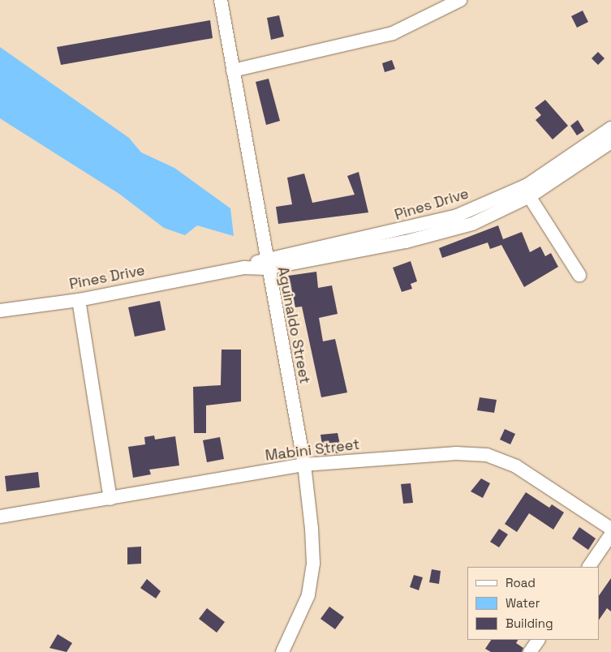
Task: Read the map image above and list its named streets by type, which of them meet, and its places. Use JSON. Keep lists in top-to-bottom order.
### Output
{
  "streets": {
    "street": ["Pines Drive", "Aguinaldo Street", "Mabini Street"]
  },
  "crossings": [
    ["Pines Drive", "Aguinaldo Street"],
    ["Aguinaldo Street", "Mabini Street"]
  ],
  "legend": ["Road", "Water", "Building"]
}
